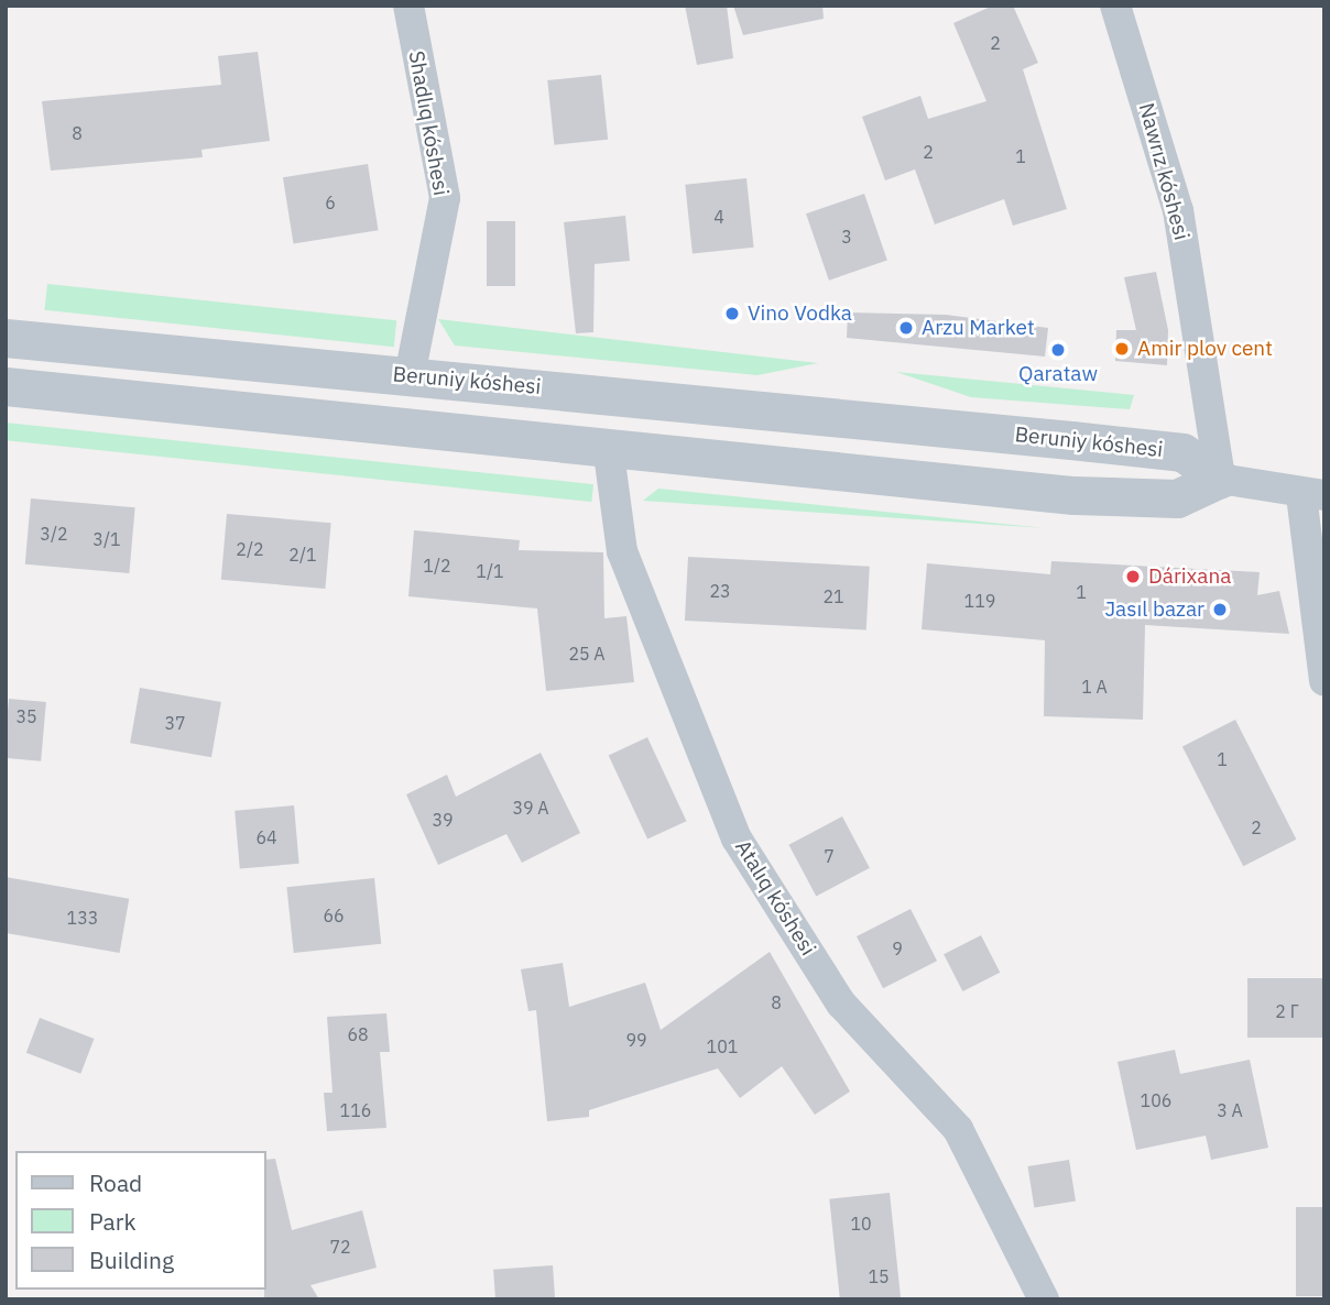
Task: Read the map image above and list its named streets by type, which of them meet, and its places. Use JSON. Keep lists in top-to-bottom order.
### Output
{
  "streets": {
    "street": [
      "Shadlıq kóshesi",
      "Nawrız kóshesi",
      "Beruniy kóshesi",
      "Atalıq kóshesi"
    ]
  },
  "crossings": [
    ["Shadlıq kóshesi", "Beruniy kóshesi"],
    ["Nawrız kóshesi", "Beruniy kóshesi"]
  ],
  "places": [
    "Vino Vodka",
    "Arzu Market",
    "Amir plov cent",
    "Qarataw",
    "Dárixana",
    "Jasıl bazar"
  ],
  "house_numbers": [
    "2",
    "8",
    "2",
    "1",
    "6",
    "4",
    "3",
    "3/2",
    "3/1",
    "2/2",
    "2/1",
    "1/2",
    "1/1",
    "23",
    "1",
    "21",
    "119",
    "25 А",
    "1 А",
    "35",
    "37",
    "1",
    "39 А",
    "39",
    "2",
    "64",
    "7",
    "66",
    "133",
    "9",
    "8",
    "2 Г",
    "68",
    "99",
    "101",
    "106",
    "116",
    "3 А",
    "10",
    "72",
    "15"
  ],
  "legend": ["Road", "Park", "Building"]
}
